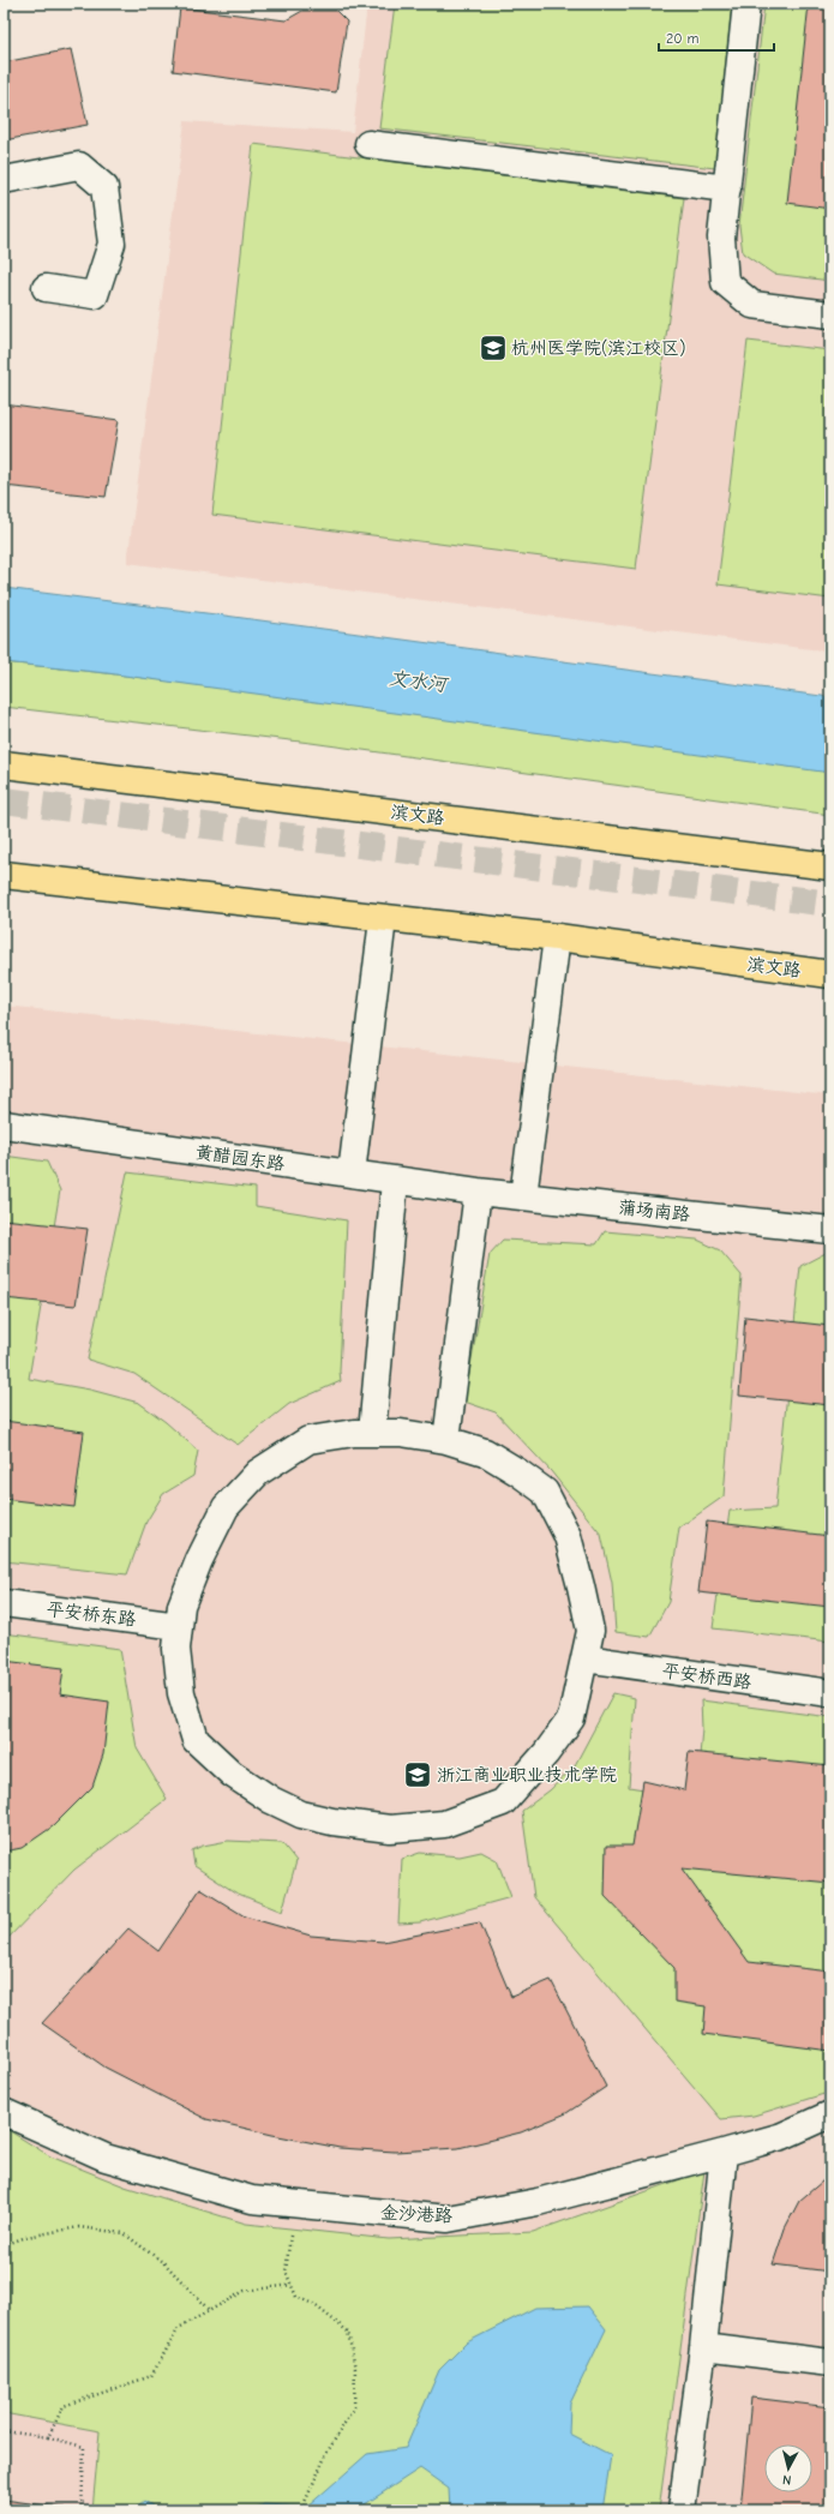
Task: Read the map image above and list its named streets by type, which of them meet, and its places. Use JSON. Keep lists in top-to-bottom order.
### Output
{
  "streets": {
    "main road": ["滨文路"],
    "street": [
      "黄醋园东路",
      "蒲场南路",
      "平安桥东路",
      "平安桥西路",
      "金沙港路"
    ]
  },
  "crossings": [
    ["黄醋园东路", "蒲场南路"]
  ],
  "water": ["文水河"],
  "places": {
    "school or university": ["杭州医学院(滨江校区)", "浙江商业职业技术学院"]
  },
  "scale_bar": "20 m",
  "north": "bottom"
}
